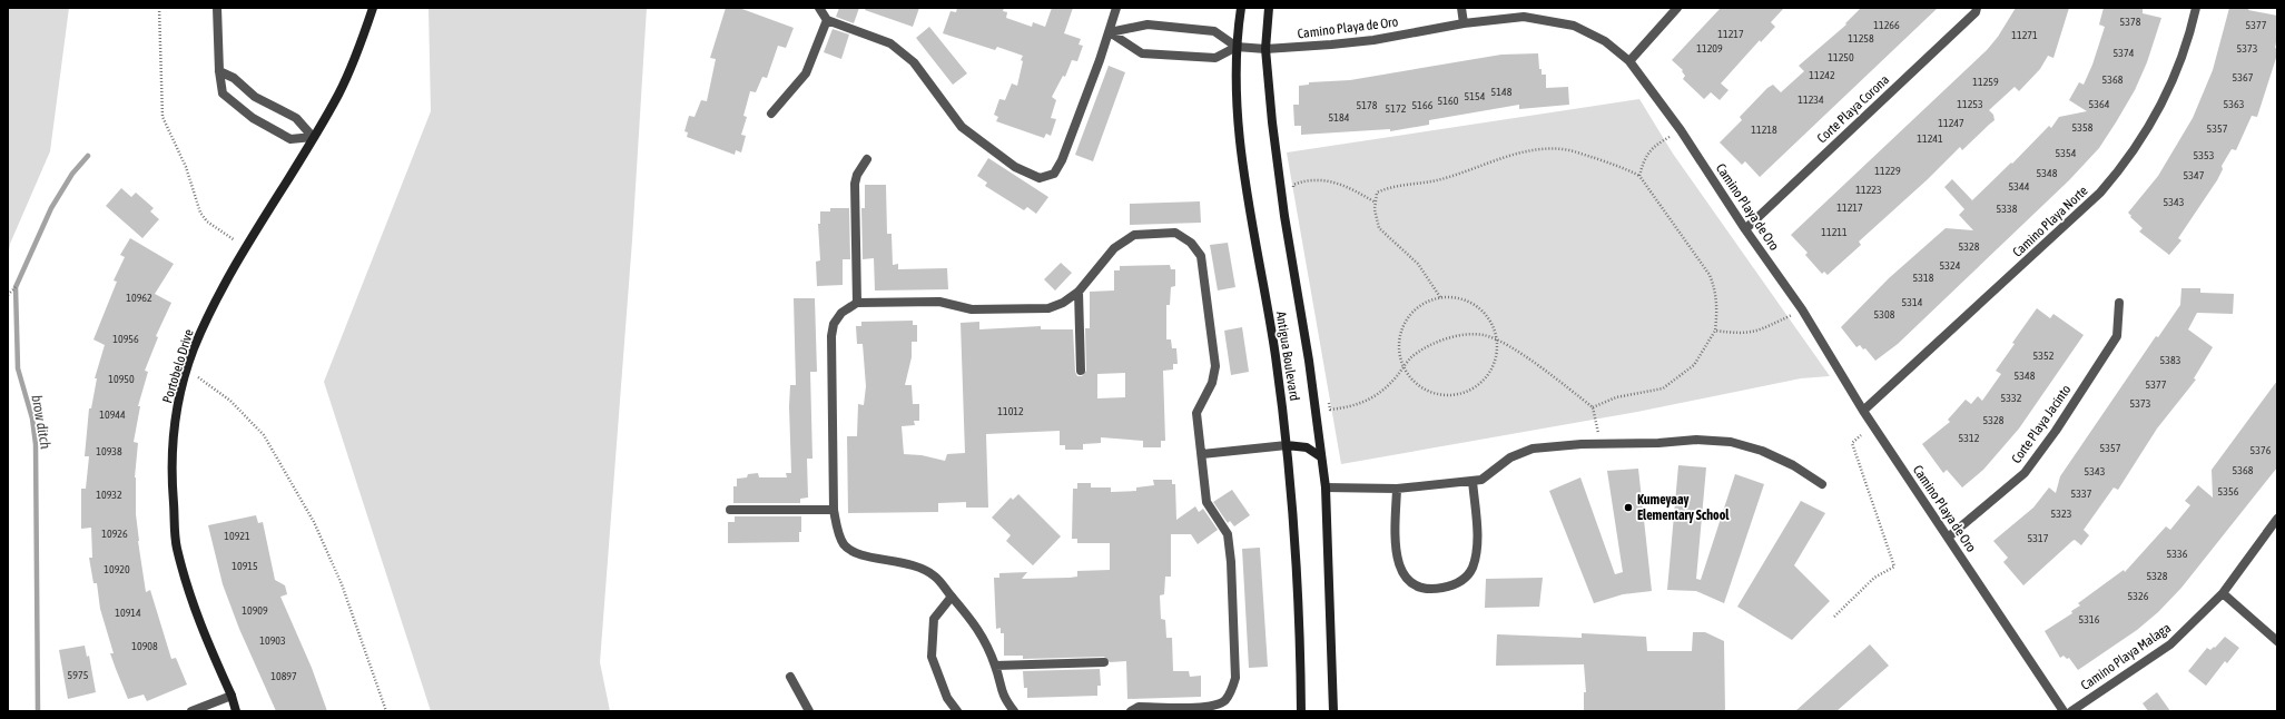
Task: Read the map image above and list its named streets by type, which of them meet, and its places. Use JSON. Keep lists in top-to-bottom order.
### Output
{
  "streets": {
    "main road": ["Antigua Boulevard", "Portobelo Drive"],
    "street": [
      "Camino Playa de Oro",
      "Corte Playa Corona",
      "Camino Playa Norte",
      "Corte Playa Jacinto",
      "Camino Playa Malaga"
    ]
  },
  "crossings": [
    ["Camino Playa de Oro", "Corte Playa Corona"],
    ["Camino Playa de Oro", "Camino Playa Norte"],
    ["Camino Playa de Oro", "Antigua Boulevard"],
    ["Camino Playa de Oro", "Corte Playa Jacinto"]
  ],
  "water": ["brow ditch"],
  "places": ["Kumeyaay Elementary School"],
  "house_numbers": [
    "5378",
    "11266",
    "5377",
    "11217",
    "11271",
    "11258",
    "11209",
    "5373",
    "5374",
    "11250",
    "11242",
    "5367",
    "5368",
    "11259",
    "5148",
    "5154",
    "11234",
    "5160",
    "11253",
    "5364",
    "5363",
    "5178",
    "5166",
    "5172",
    "5184",
    "11247",
    "5358",
    "5357",
    "11218",
    "11241",
    "5354",
    "5353",
    "11229",
    "5348",
    "5347",
    "5344",
    "11223",
    "5343",
    "11217",
    "5338",
    "11211",
    "5328",
    "5324",
    "5318",
    "10962",
    "5314",
    "5308",
    "10956",
    "5352",
    "5383",
    "5348",
    "10950",
    "5377",
    "5332",
    "5373",
    "11012",
    "10944",
    "5328",
    "5312",
    "5357",
    "5376",
    "10938",
    "5368",
    "5343",
    "5356",
    "5337",
    "10932",
    "5323",
    "10926",
    "10921",
    "5317",
    "5336",
    "10915",
    "10920",
    "5328",
    "5326",
    "10909",
    "10914",
    "5316",
    "10903",
    "10908",
    "5975",
    "10897"
  ]
}
